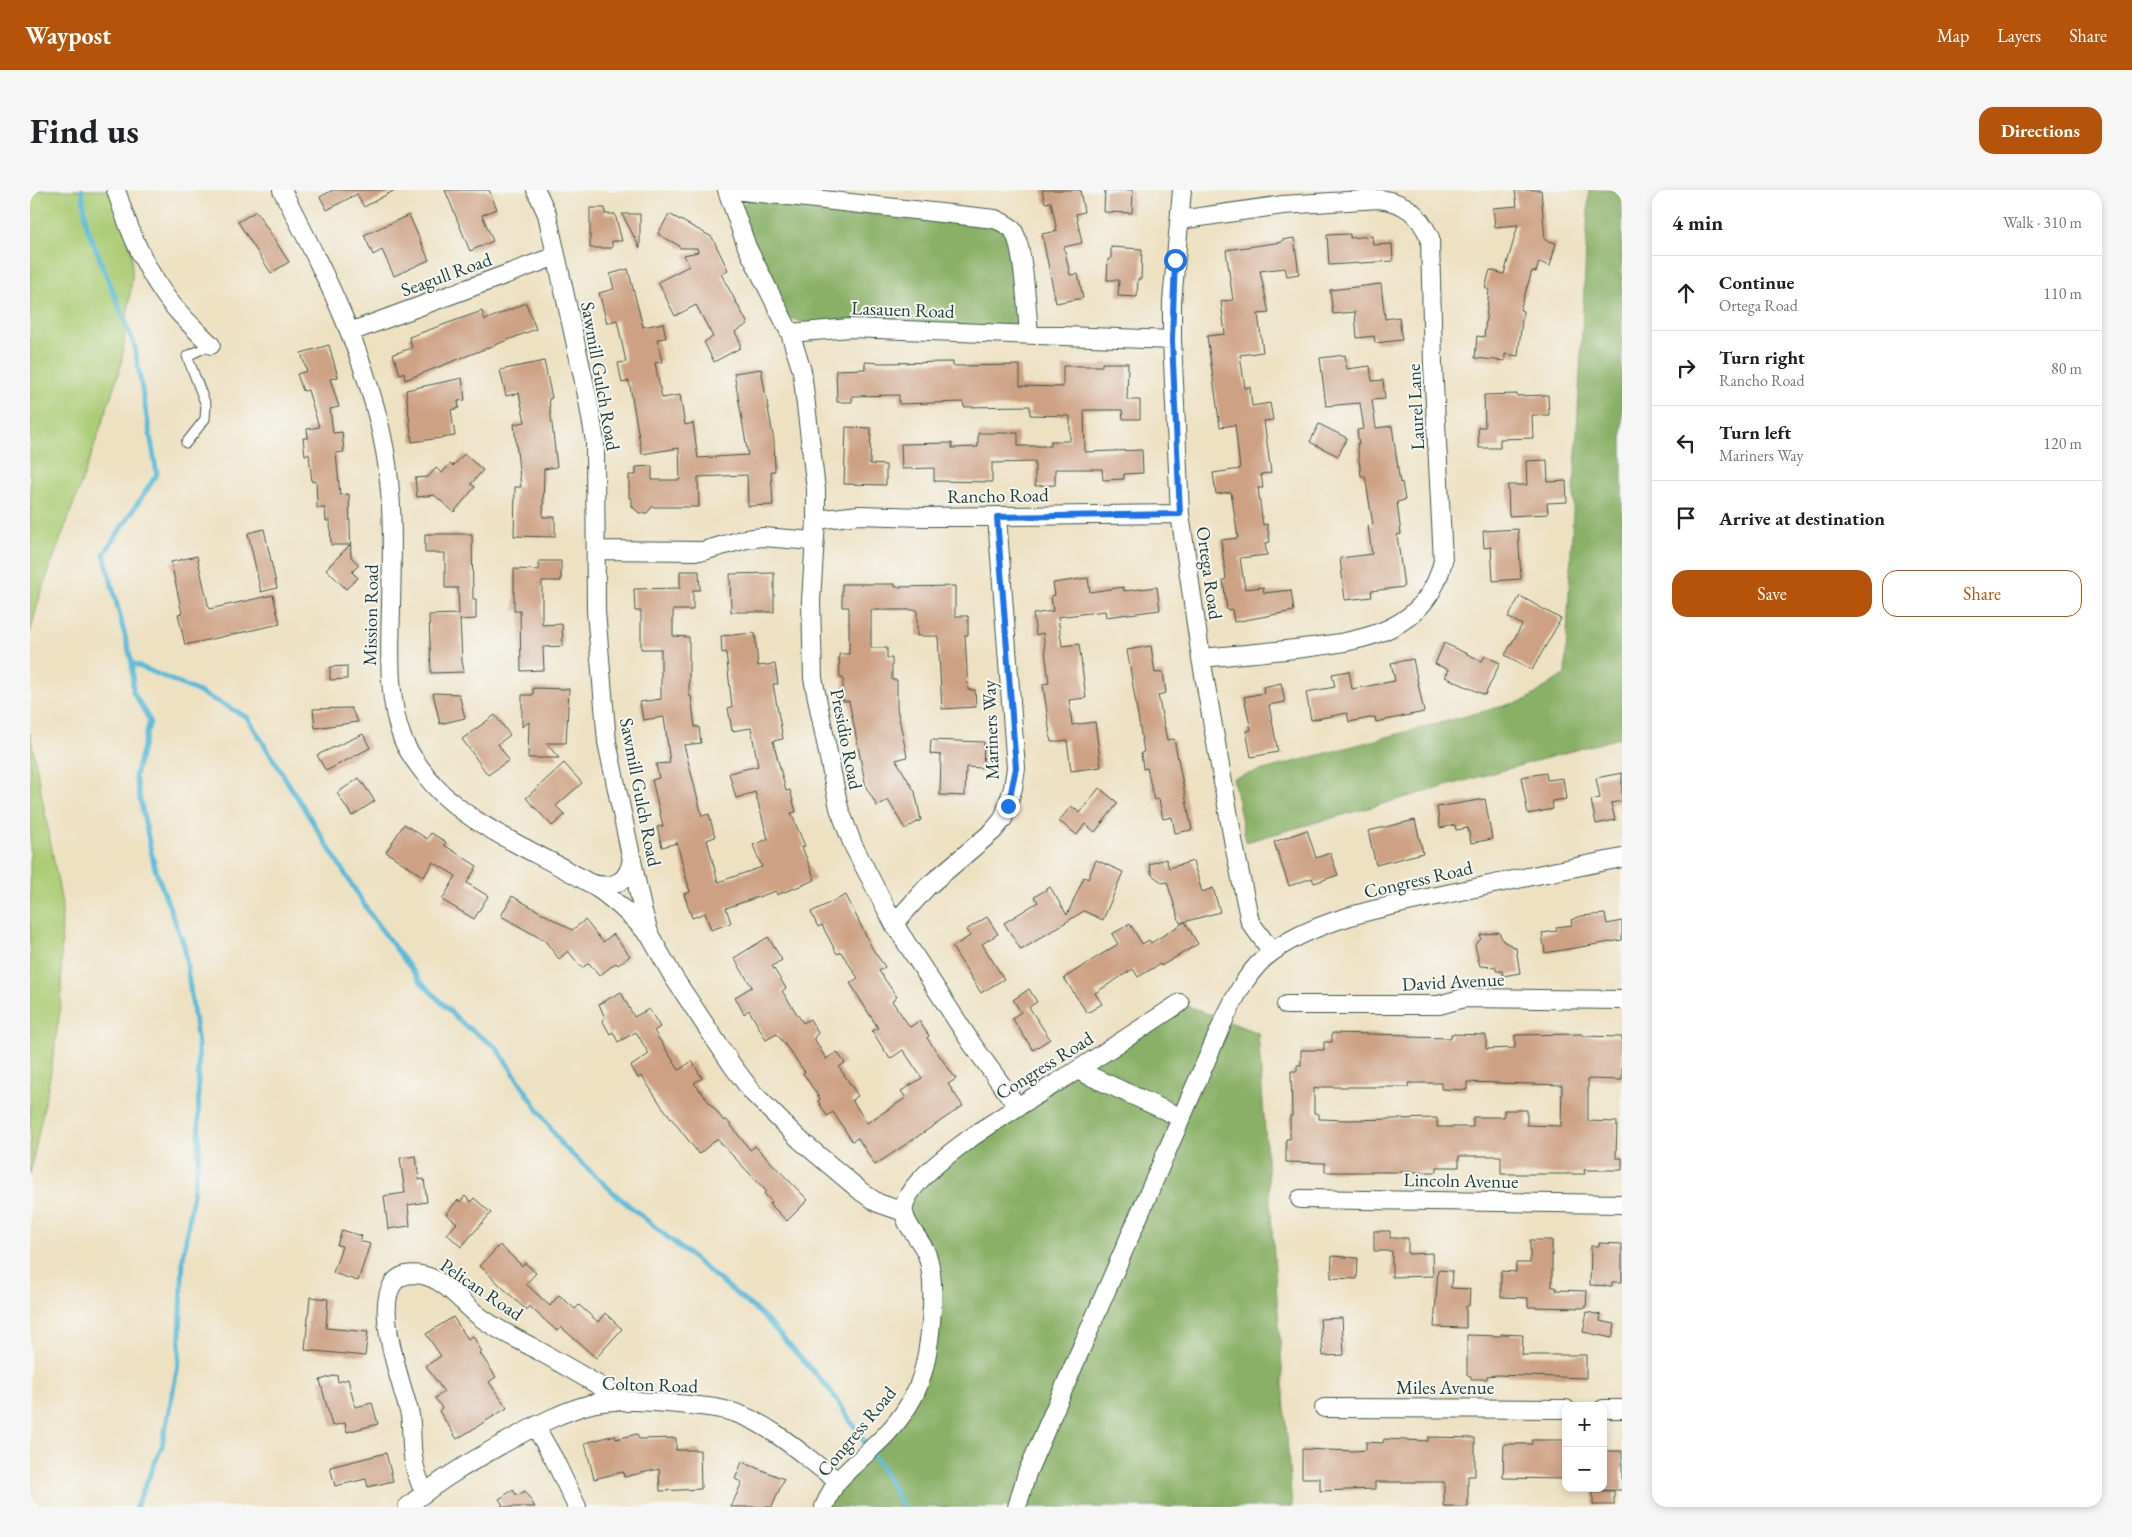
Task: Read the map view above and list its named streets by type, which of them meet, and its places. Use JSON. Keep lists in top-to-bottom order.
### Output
{
  "streets": {
    "street": [
      "Seagull Road",
      "Lasauen Road",
      "Sawmill Gulch Road",
      "Laurel Lane",
      "Rancho Road",
      "Ortega Road",
      "Mission Road",
      "Mariners Way",
      "Presidio Road",
      "Congress Road",
      "David Avenue",
      "Lincoln Avenue",
      "Pelican Road",
      "Colton Road",
      "Miles Avenue"
    ]
  },
  "crossings": [
    ["Seagull Road", "Sawmill Gulch Road"],
    ["Seagull Road", "Mission Road"],
    ["Lasauen Road", "Ortega Road"],
    ["Lasauen Road", "Presidio Road"],
    ["Sawmill Gulch Road", "Mission Road"],
    ["Sawmill Gulch Road", "Congress Road"],
    ["Laurel Lane", "Ortega Road"],
    ["Rancho Road", "Ortega Road"],
    ["Rancho Road", "Mariners Way"],
    ["Rancho Road", "Presidio Road"],
    ["Ortega Road", "Congress Road"],
    ["Mariners Way", "Presidio Road"],
    ["Presidio Road", "Congress Road"],
    ["Congress Road", "Colton Road"],
    ["Pelican Road", "Colton Road"]
  ],
  "page": {
    "header": "Waypost",
    "nav": ["Map", "Layers", "Share"],
    "buttons": [
      "Directions",
      ["Save", "Share"]
    ],
    "title": "Find us",
    "heading": ["4 min", "Walk · 310 m"],
    "list": [
      ["Continue", "Ortega Road", "110 m"],
      ["Turn right", "Rancho Road", "80 m"],
      ["Turn left", "Mariners Way", "120 m"],
      "Arrive at destination"
    ],
    "map_buttons": ["+", "−"]
  }
}
